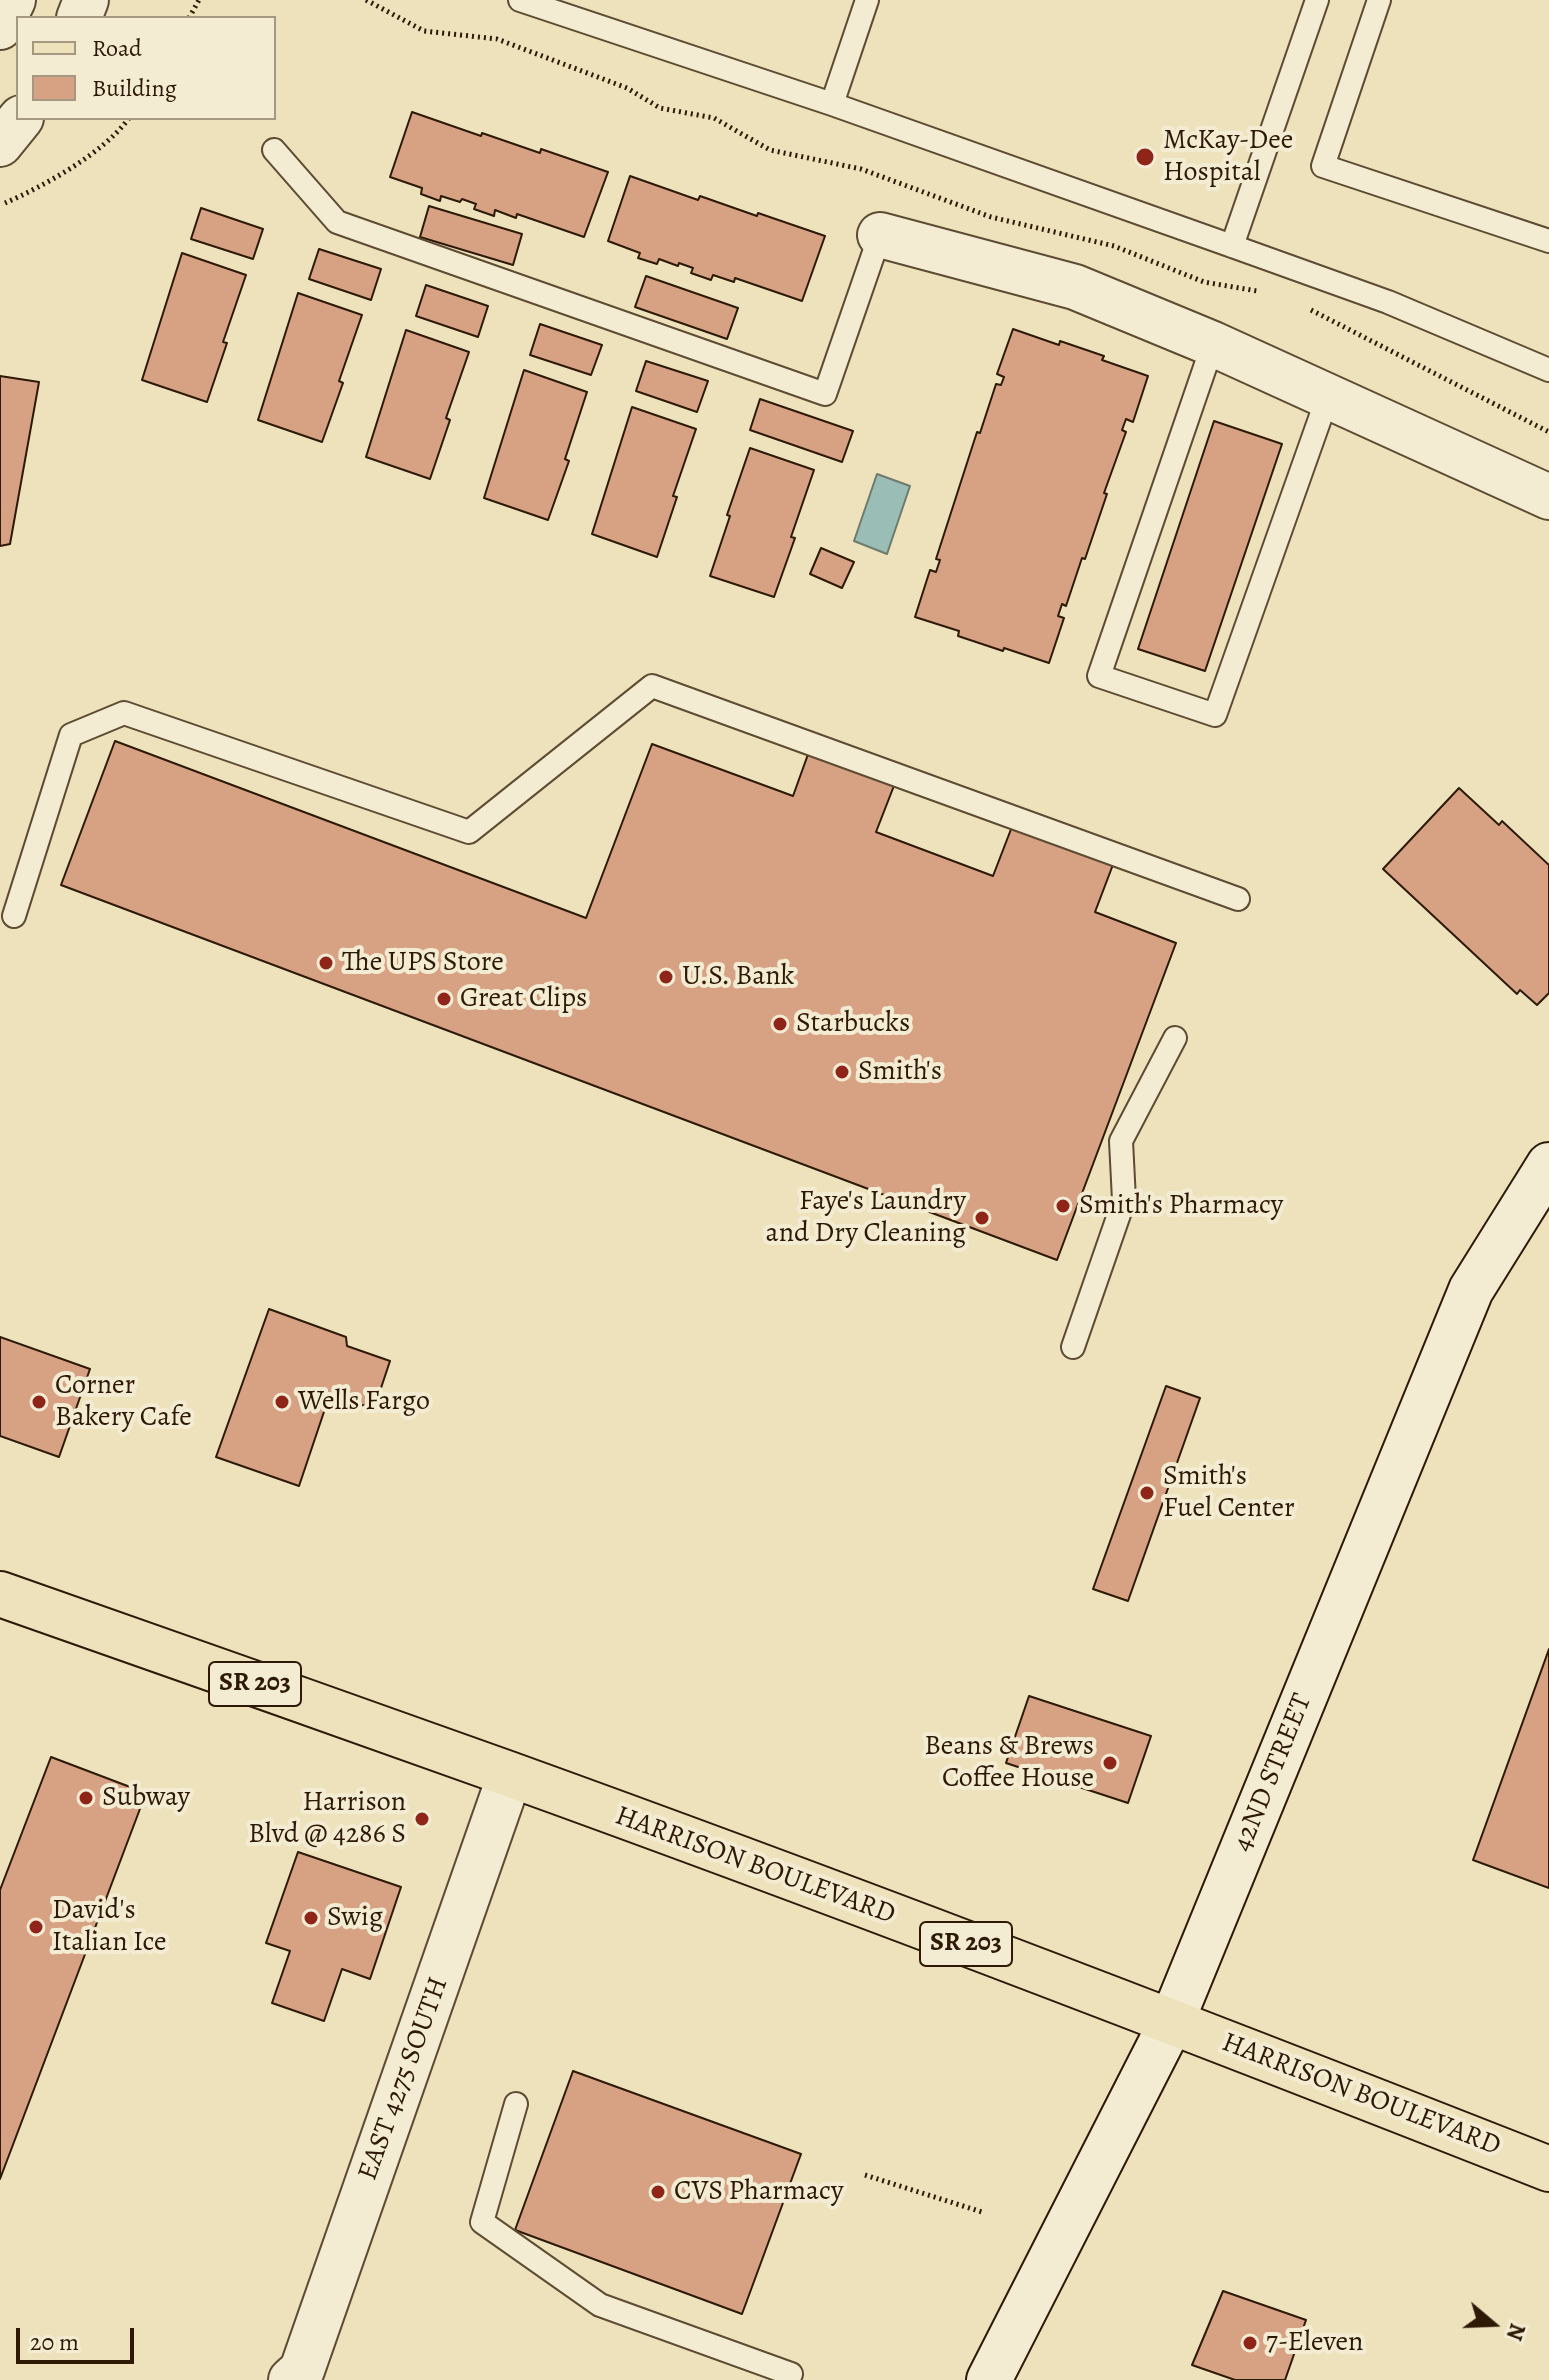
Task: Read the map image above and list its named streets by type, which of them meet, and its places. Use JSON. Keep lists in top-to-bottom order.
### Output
{
  "streets": {
    "main road": ["SR 203", "HARRISON BOULEVARD"],
    "street": ["42ND STREET", "EAST 4275 SOUTH"]
  },
  "crossings": [
    ["42ND STREET", "HARRISON BOULEVARD"],
    ["HARRISON BOULEVARD", "EAST 4275 SOUTH"]
  ],
  "places": [
    "McKay-Dee Hospital",
    "The UPS Store",
    "U.S. Bank",
    "Great Clips",
    "Starbucks",
    "Smith's",
    "Smith's Pharmacy",
    "Faye's Laundry and Dry Cleaning",
    "Corner Bakery Cafe",
    "Wells Fargo",
    "Smith's Fuel Center",
    "Beans & Brews Coffee House",
    "Subway",
    "Harrison Blvd @ 4286 S",
    "Swig",
    "David's Italian Ice",
    "CVS Pharmacy",
    "7-Eleven"
  ],
  "legend": ["Road", "Building"],
  "scale_bar": "20 m",
  "north": "right"
}
